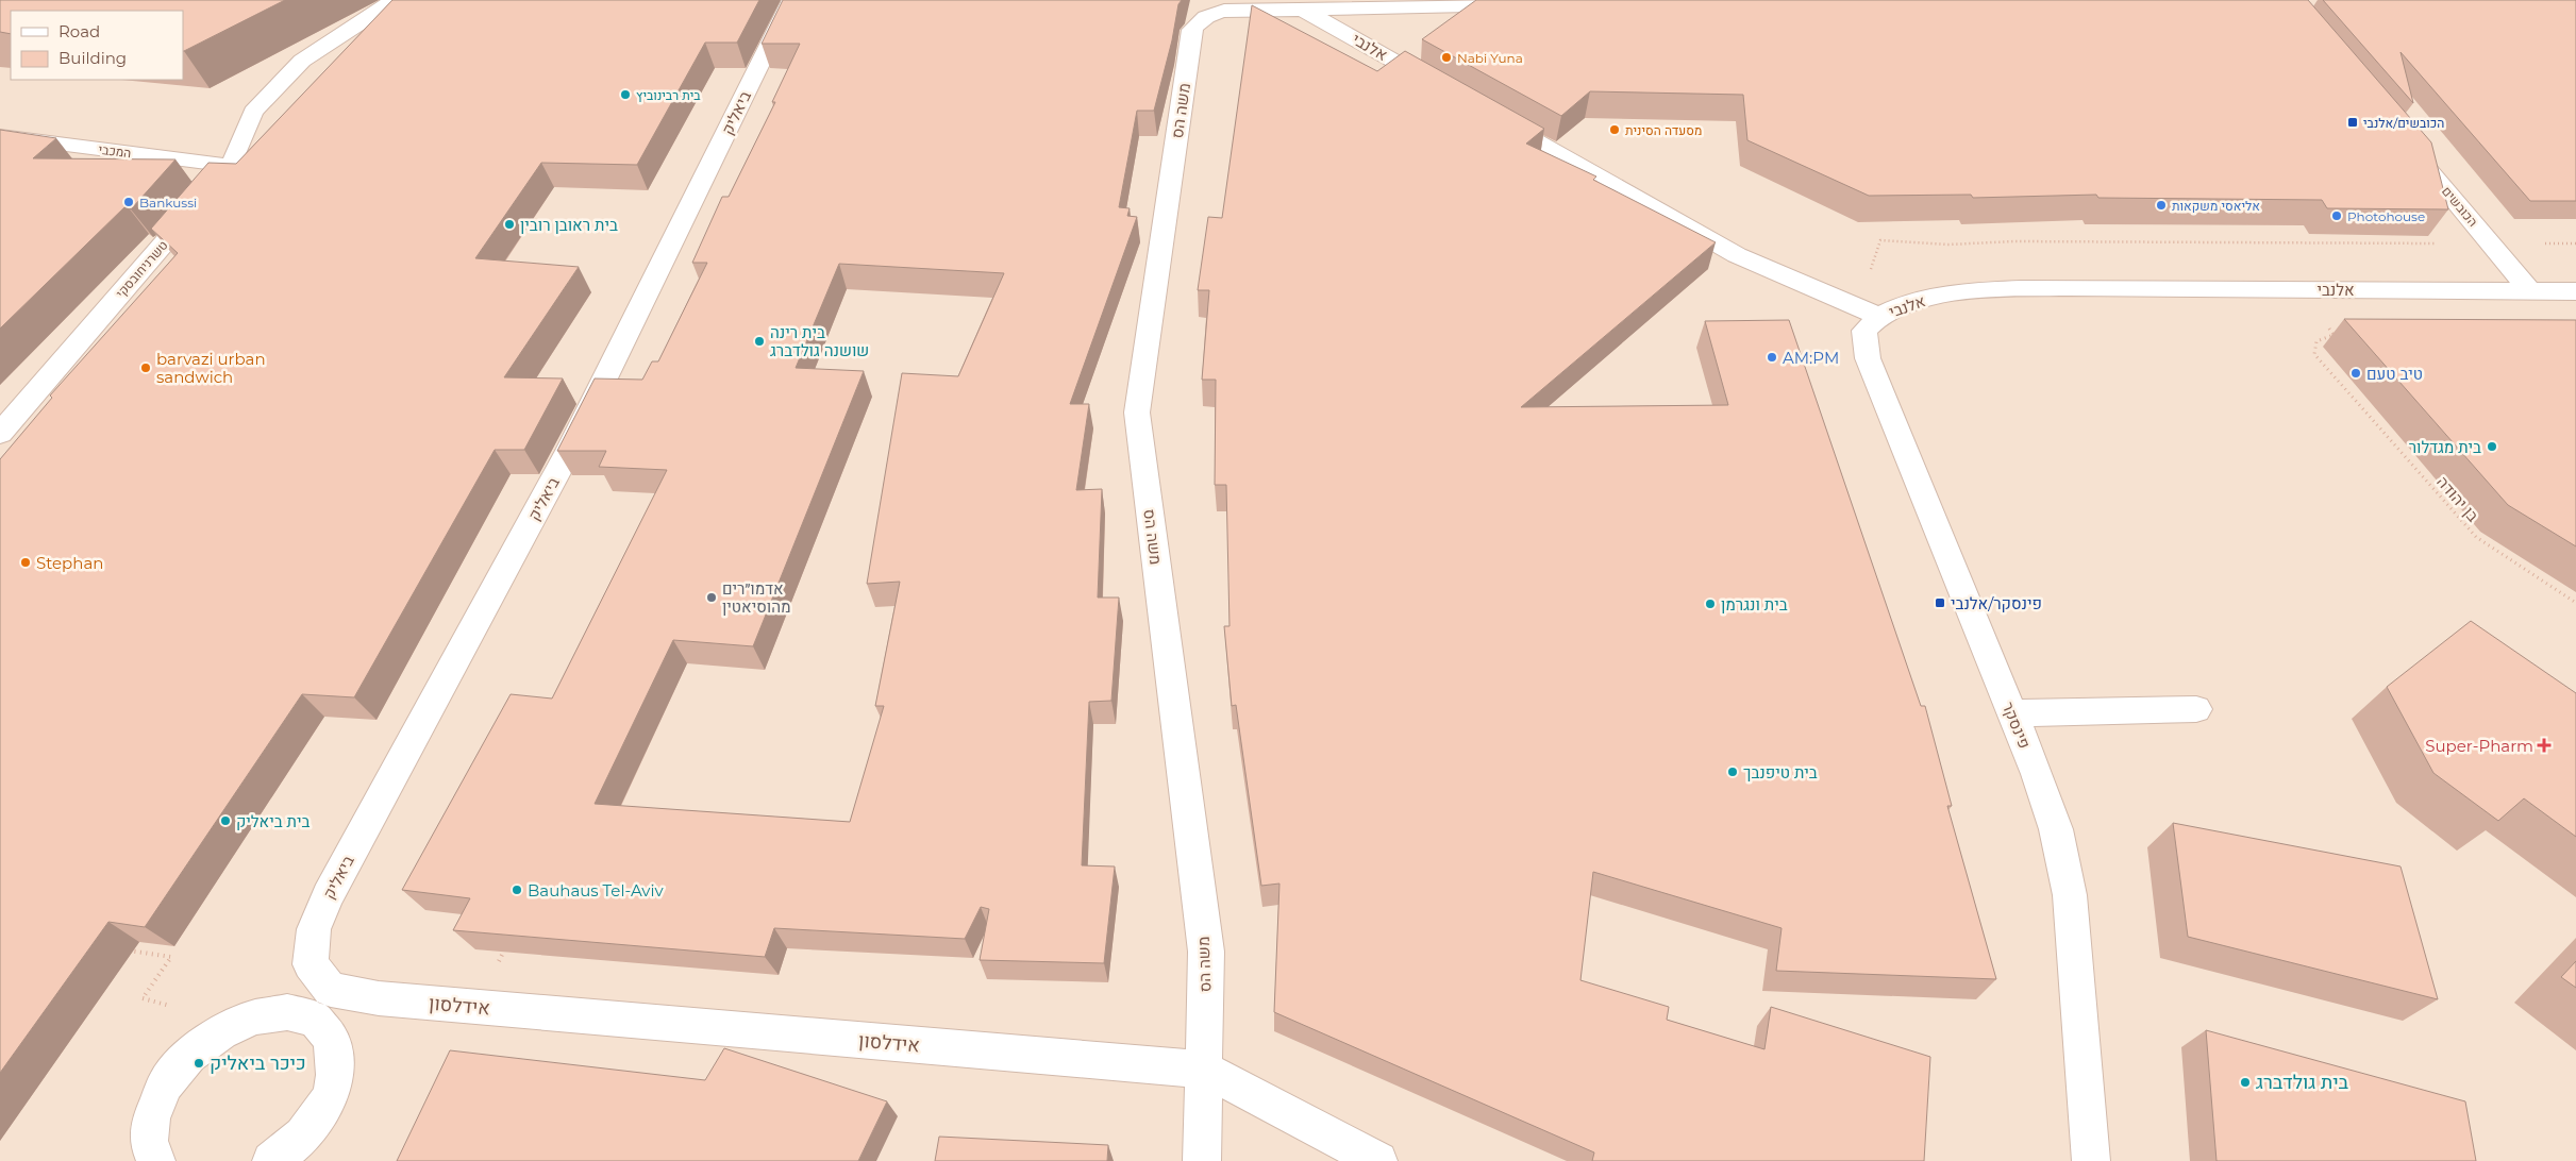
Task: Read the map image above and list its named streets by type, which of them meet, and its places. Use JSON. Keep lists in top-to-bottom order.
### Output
{
  "streets": {
    "street": [
      "אלנבי",
      "משה הס",
      "ביאליק",
      "המכבי",
      "הכובשים",
      "טשרניחובסקי",
      "פינסקר",
      "אידלסון"
    ],
    "path": ["בן יהודה"]
  },
  "crossings": [
    ["אלנבי", "משה הס"],
    ["אלנבי", "הכובשים"],
    ["אלנבי", "בן יהודה"],
    ["אלנבי", "פינסקר"],
    ["משה הס", "אידלסון"],
    ["ביאליק", "אידלסון"],
    ["המכבי", "טשרניחובסקי"]
  ],
  "places": {
    "other": [
      "Nabi Yuna",
      "בית רבינוביץ",
      "מסעדה הסינית",
      "Bankussi",
      "אליאסי משקאות",
      "Photohouse",
      "בית ראובן רובין",
      "בית רינה שושנה גולדברג",
      "AM:PM",
      "barvazi urban sandwich",
      "טיב טעם",
      "בית מגדלור",
      "Stephan",
      "אדמו״רים מהוסיאטין",
      "בית ונגרמן",
      "בית טיפנבך",
      "בית ביאליק",
      "Bauhaus Tel-Aviv",
      "כיכר ביאליק",
      "בית גולדברג"
    ],
    "transit": ["הכובשים/אלנבי", "פינסקר/אלנבי"],
    "health": ["Super-Pharm"]
  },
  "legend": ["Road", "Building"]
}
